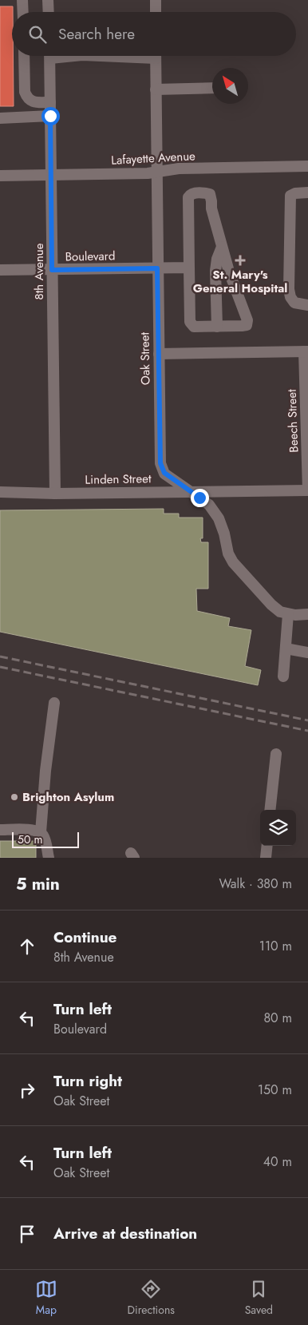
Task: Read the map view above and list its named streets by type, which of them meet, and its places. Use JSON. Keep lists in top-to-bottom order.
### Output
{
  "streets": {
    "street": [
      "Lafayette Avenue",
      "Boulevard",
      "8th Avenue",
      "Oak Street",
      "Beech Street",
      "Linden Street"
    ]
  },
  "crossings": [
    ["Lafayette Avenue", "8th Avenue"],
    ["Lafayette Avenue", "Oak Street"],
    ["Boulevard", "8th Avenue"],
    ["Boulevard", "Oak Street"],
    ["8th Avenue", "Linden Street"],
    ["Oak Street", "Linden Street"],
    ["Beech Street", "Linden Street"]
  ],
  "places": {
    "health": ["St. Mary's General Hospital"],
    "other": ["Brighton Asylum"]
  },
  "scale_bar": "50 m",
  "north": "top left",
  "page": {
    "search": "Search here",
    "scale": "50 m",
    "heading": ["5 min", "Walk · 380 m"],
    "list": [
      ["Continue", "8th Avenue", "110 m"],
      ["Turn left", "Boulevard", "80 m"],
      ["Turn right", "Oak Street", "150 m"],
      ["Turn left", "Oak Street", "40 m"],
      "Arrive at destination"
    ],
    "nav": ["Map", "Directions", "Saved"]
  }
}
